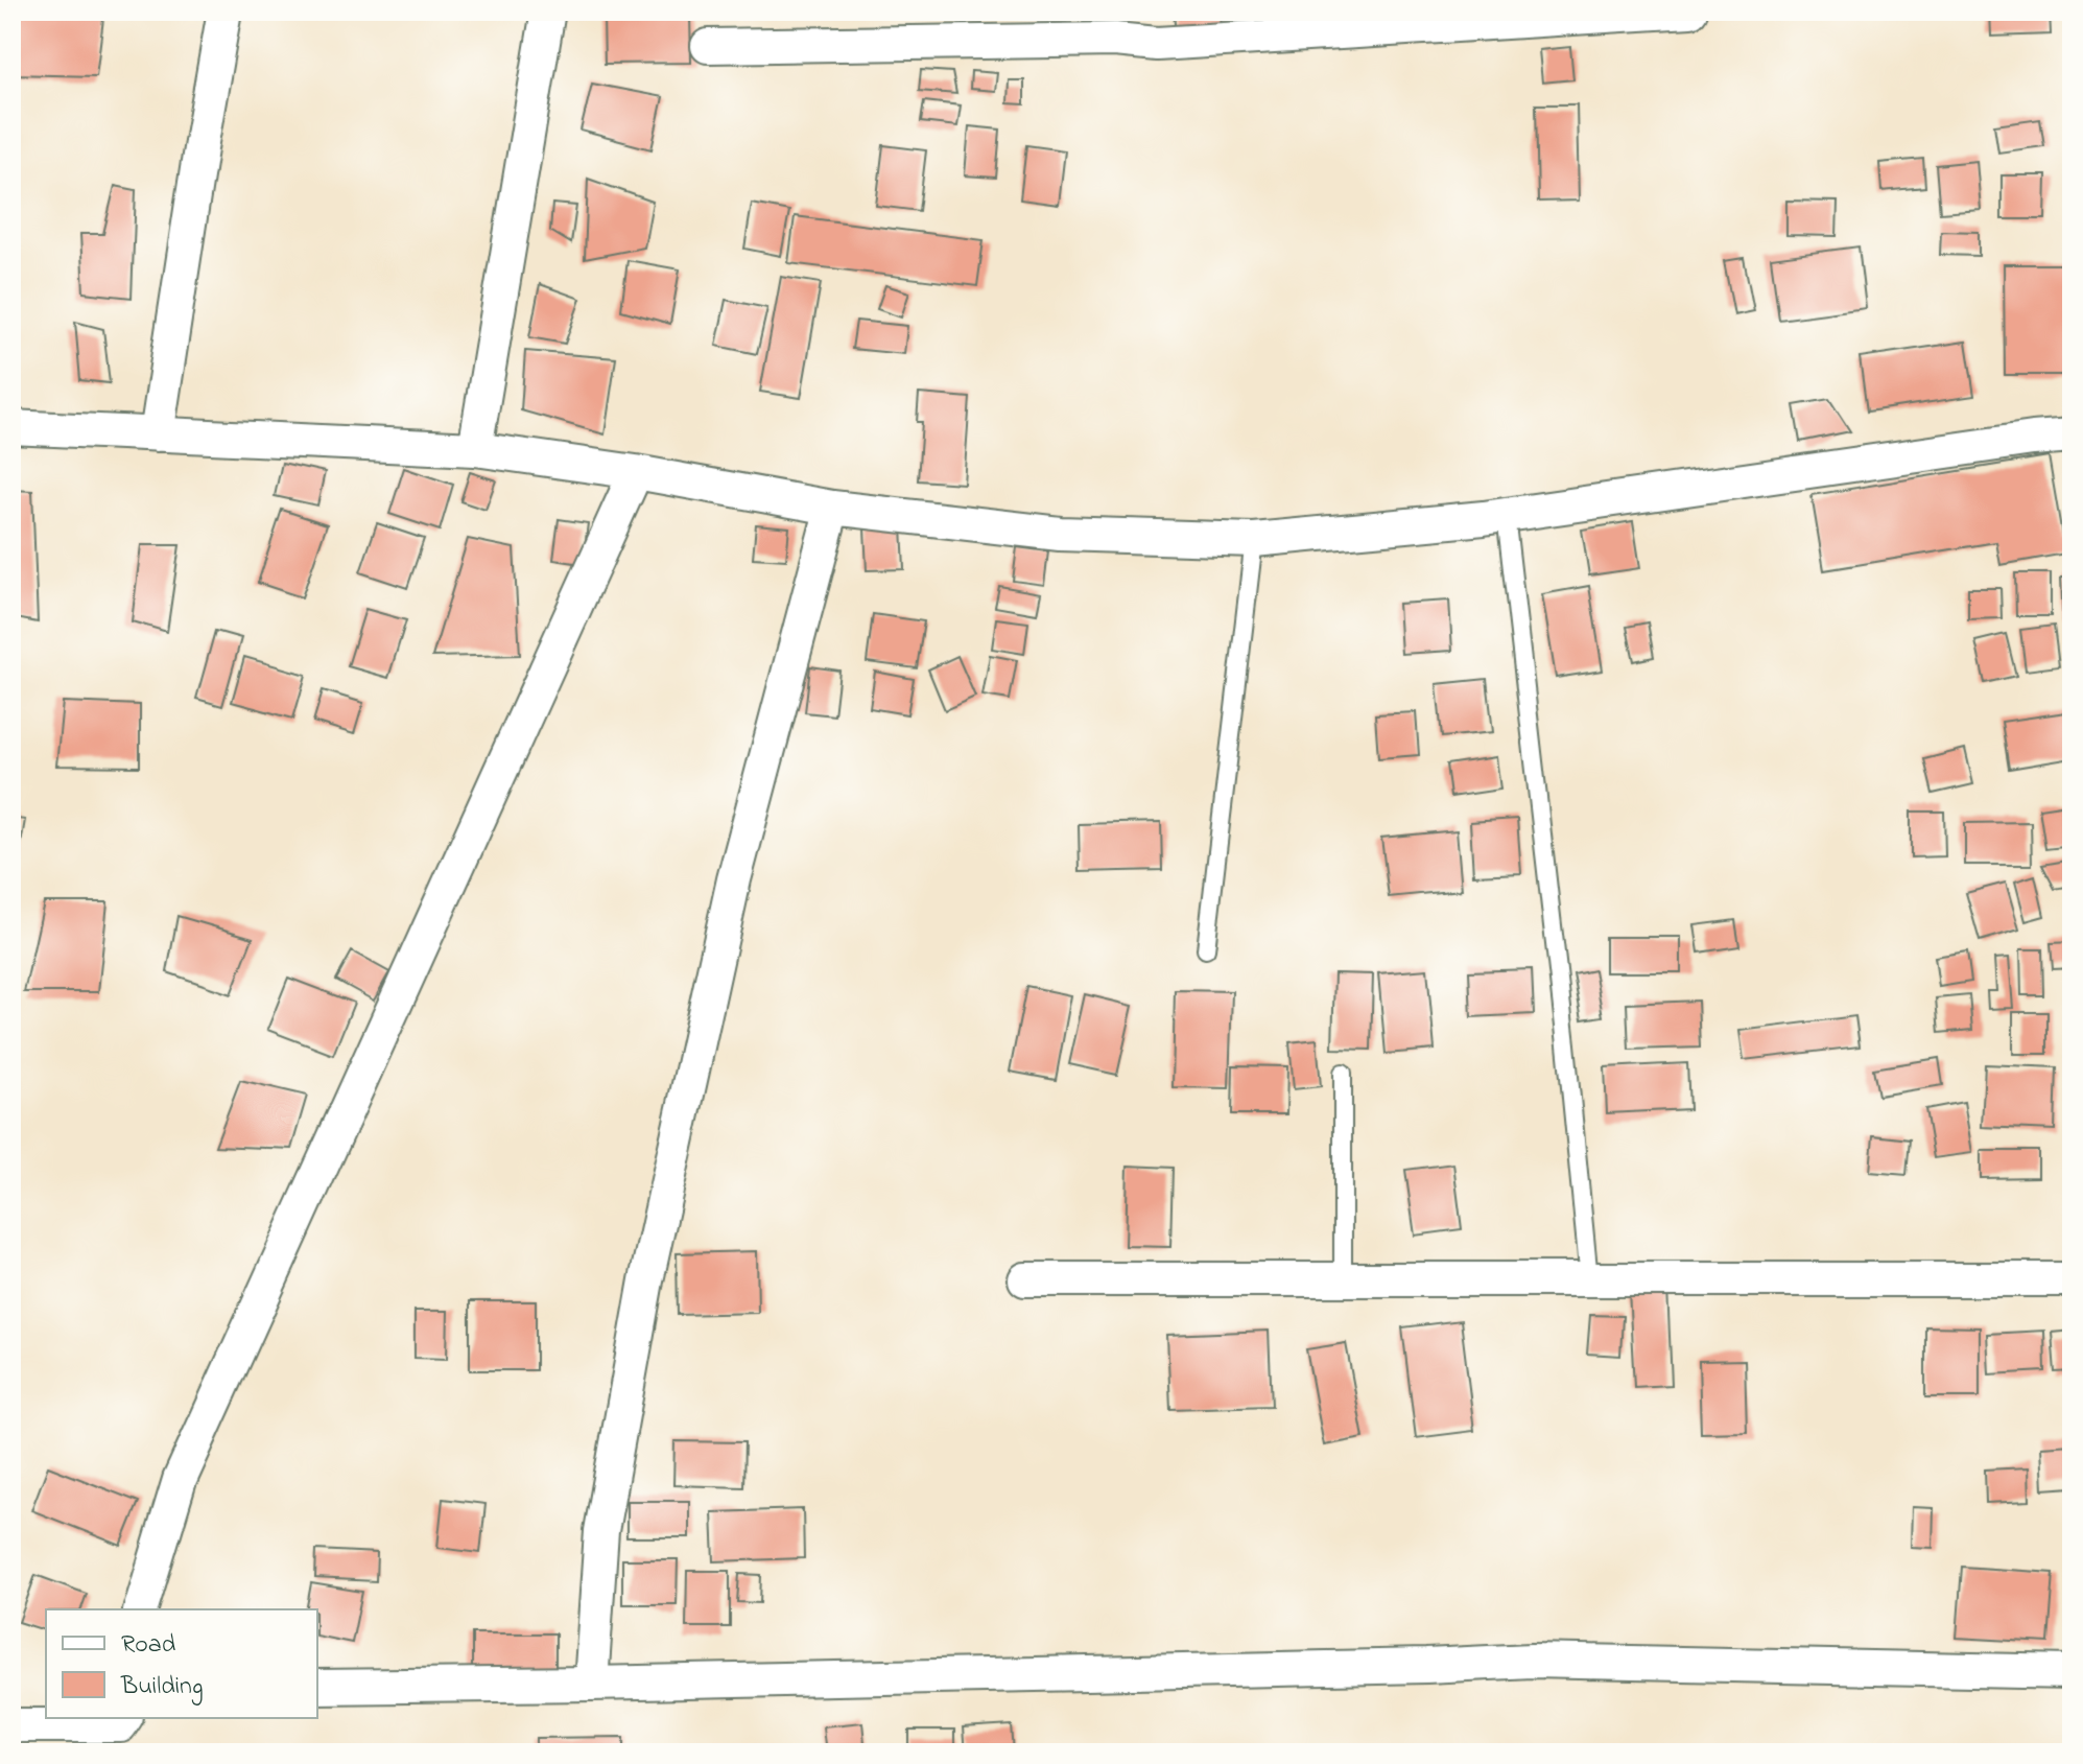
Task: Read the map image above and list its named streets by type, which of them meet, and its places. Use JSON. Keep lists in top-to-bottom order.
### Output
{
  "legend": ["Road", "Building"]
}
